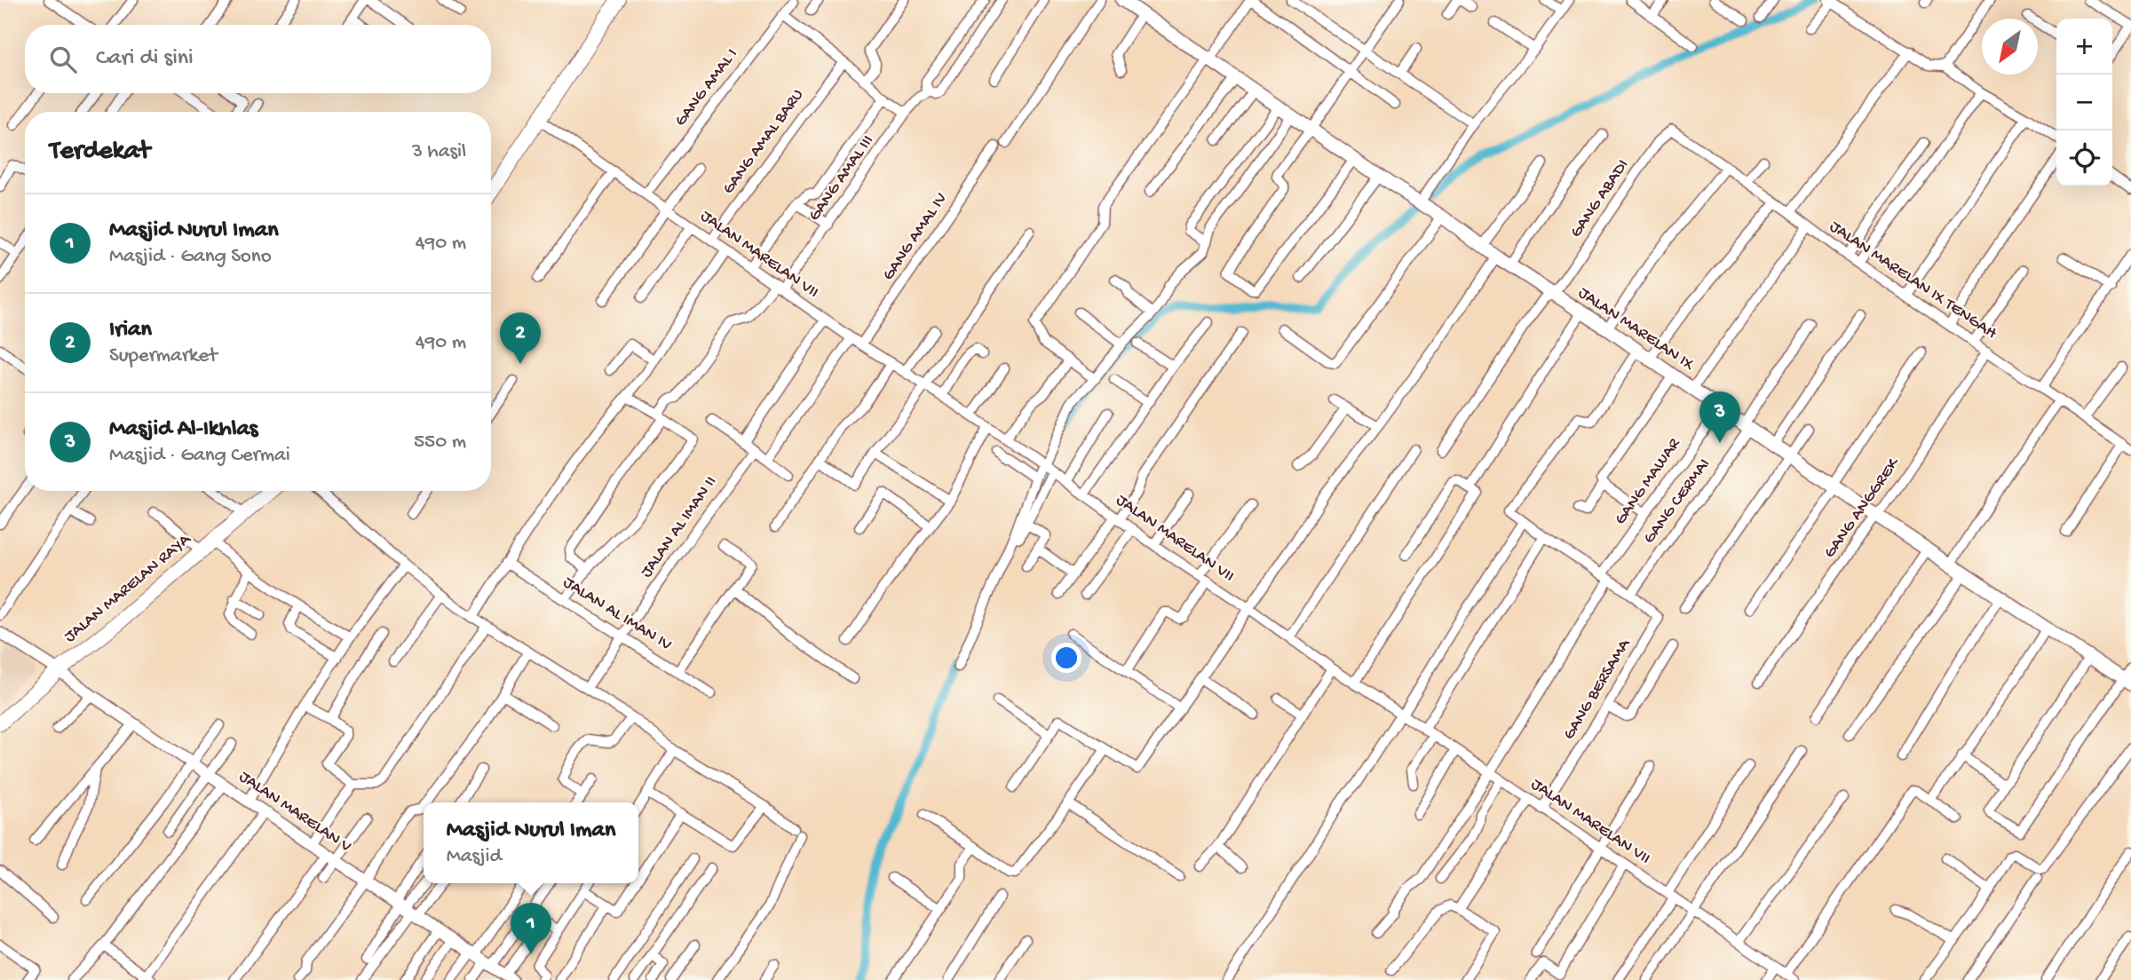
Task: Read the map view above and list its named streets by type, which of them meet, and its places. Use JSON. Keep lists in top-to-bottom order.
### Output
{
  "streets": {
    "main road": ["JALAN MARELAN IX", "JALAN MARELAN RAYA"],
    "street": [
      "GANG AMAL I",
      "GANG AMAL BARU",
      "GANG AMAL III",
      "GANG ABADI",
      "GANG AMAL IV",
      "JALAN MARELAN VII",
      "JALAN MARELAN IX TENGAH",
      "GANG MAWAR",
      "GANG CERMAI",
      "GANG ANGGREK",
      "JALAN AL IMAN II",
      "JALAN AL IMAN IV",
      "GANG BERSAMA",
      "JALAN MARELAN V"
    ]
  },
  "crossings": [
    ["GANG AMAL I", "JALAN MARELAN VII"],
    ["GANG AMAL BARU", "JALAN MARELAN VII"],
    ["GANG AMAL III", "JALAN MARELAN VII"],
    ["GANG ABADI", "JALAN MARELAN IX TENGAH"],
    ["GANG ABADI", "JALAN MARELAN IX"],
    ["GANG AMAL IV", "JALAN MARELAN VII"],
    ["JALAN MARELAN VII", "GANG MAWAR"],
    ["JALAN MARELAN VII", "GANG BERSAMA"],
    ["JALAN MARELAN IX TENGAH", "GANG ANGGREK"],
    ["JALAN MARELAN IX", "GANG MAWAR"],
    ["JALAN MARELAN IX", "GANG CERMAI"],
    ["JALAN MARELAN IX", "GANG ANGGREK"],
    ["GANG CERMAI", "GANG BERSAMA"],
    ["JALAN AL IMAN II", "JALAN AL IMAN IV"],
    ["JALAN MARELAN RAYA", "JALAN MARELAN V"]
  ],
  "north": "bottom left",
  "page": {
    "map_buttons": ["+", "−"],
    "search": "Cari di sini",
    "heading": ["Terdekat", "3 hasil"],
    "list": [
      {
        "mark": "1",
        "name": "Masjid Nurul Iman",
        "note": "Masjid · Gang Sono",
        "value": "490 m"
      },
      {
        "mark": "2",
        "name": "Irian",
        "note": "Supermarket",
        "value": "490 m"
      },
      {
        "mark": "3",
        "name": "Masjid Al-Ikhlas",
        "note": "Masjid · Gang Cermai",
        "value": "550 m"
      }
    ],
    "pins": ["2", "3", "1"],
    "popup": ["Masjid Nurul Iman", "Masjid"]
  }
}
